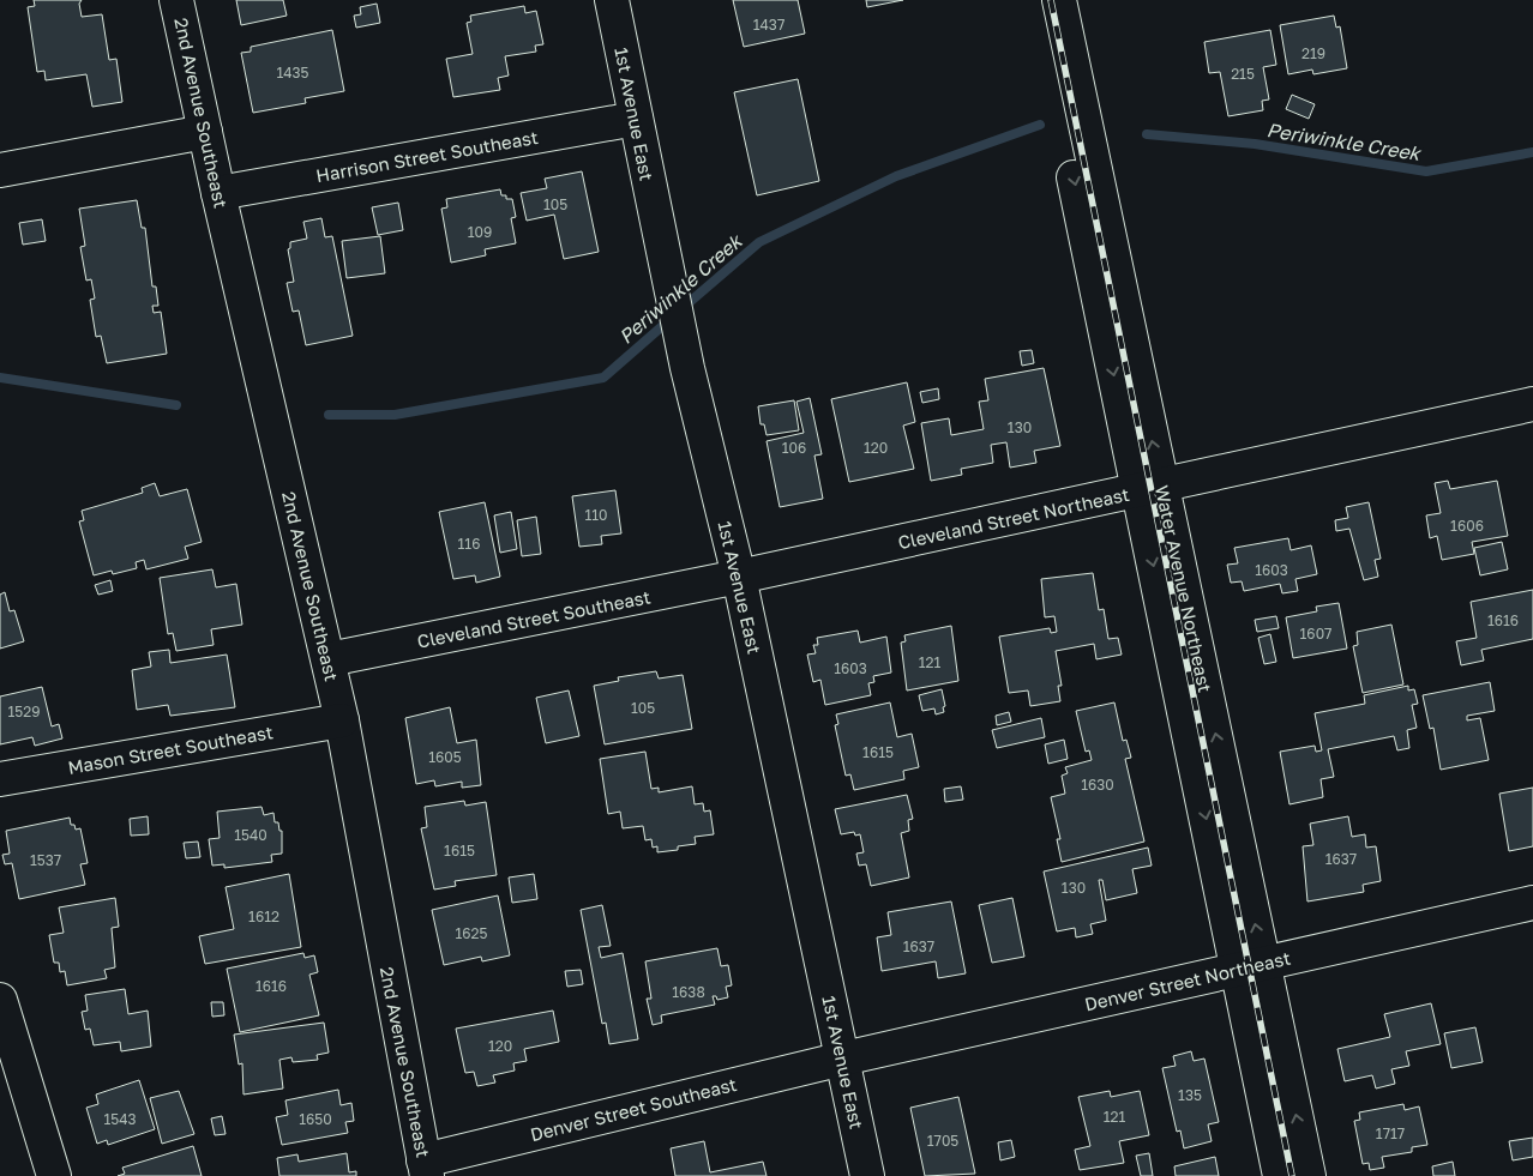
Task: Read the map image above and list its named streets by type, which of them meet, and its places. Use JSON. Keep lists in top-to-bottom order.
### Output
{
  "streets": {
    "street": [
      "2nd Avenue Southeast",
      "1st Avenue East",
      "Harrison Street Southeast",
      "Cleveland Street Northeast",
      "Water Avenue Northeast",
      "Cleveland Street Southeast",
      "Mason Street Southeast",
      "Denver Street Northeast",
      "Denver Street Southeast"
    ]
  },
  "crossings": [
    ["2nd Avenue Southeast", "Harrison Street Southeast"],
    ["2nd Avenue Southeast", "Cleveland Street Southeast"],
    ["2nd Avenue Southeast", "Mason Street Southeast"],
    ["2nd Avenue Southeast", "Denver Street Southeast"],
    ["1st Avenue East", "Harrison Street Southeast"],
    ["1st Avenue East", "Cleveland Street Northeast"],
    ["1st Avenue East", "Cleveland Street Southeast"],
    ["1st Avenue East", "Denver Street Northeast"],
    ["1st Avenue East", "Denver Street Southeast"],
    ["Cleveland Street Northeast", "Water Avenue Northeast"],
    ["Cleveland Street Northeast", "Cleveland Street Southeast"],
    ["Water Avenue Northeast", "Denver Street Northeast"],
    ["Denver Street Northeast", "Denver Street Southeast"]
  ],
  "water": ["Periwinkle Creek"],
  "house_numbers": [
    "1437",
    "219",
    "1435",
    "215",
    "105",
    "109",
    "130",
    "106",
    "120",
    "110",
    "1606",
    "116",
    "1603",
    "1616",
    "1607",
    "121",
    "1603",
    "105",
    "1529",
    "1615",
    "1605",
    "1630",
    "1540",
    "1615",
    "1637",
    "1537",
    "130",
    "1612",
    "1625",
    "1637",
    "1616",
    "1638",
    "120",
    "135",
    "121",
    "1543",
    "1650",
    "1717",
    "1705"
  ]
}
